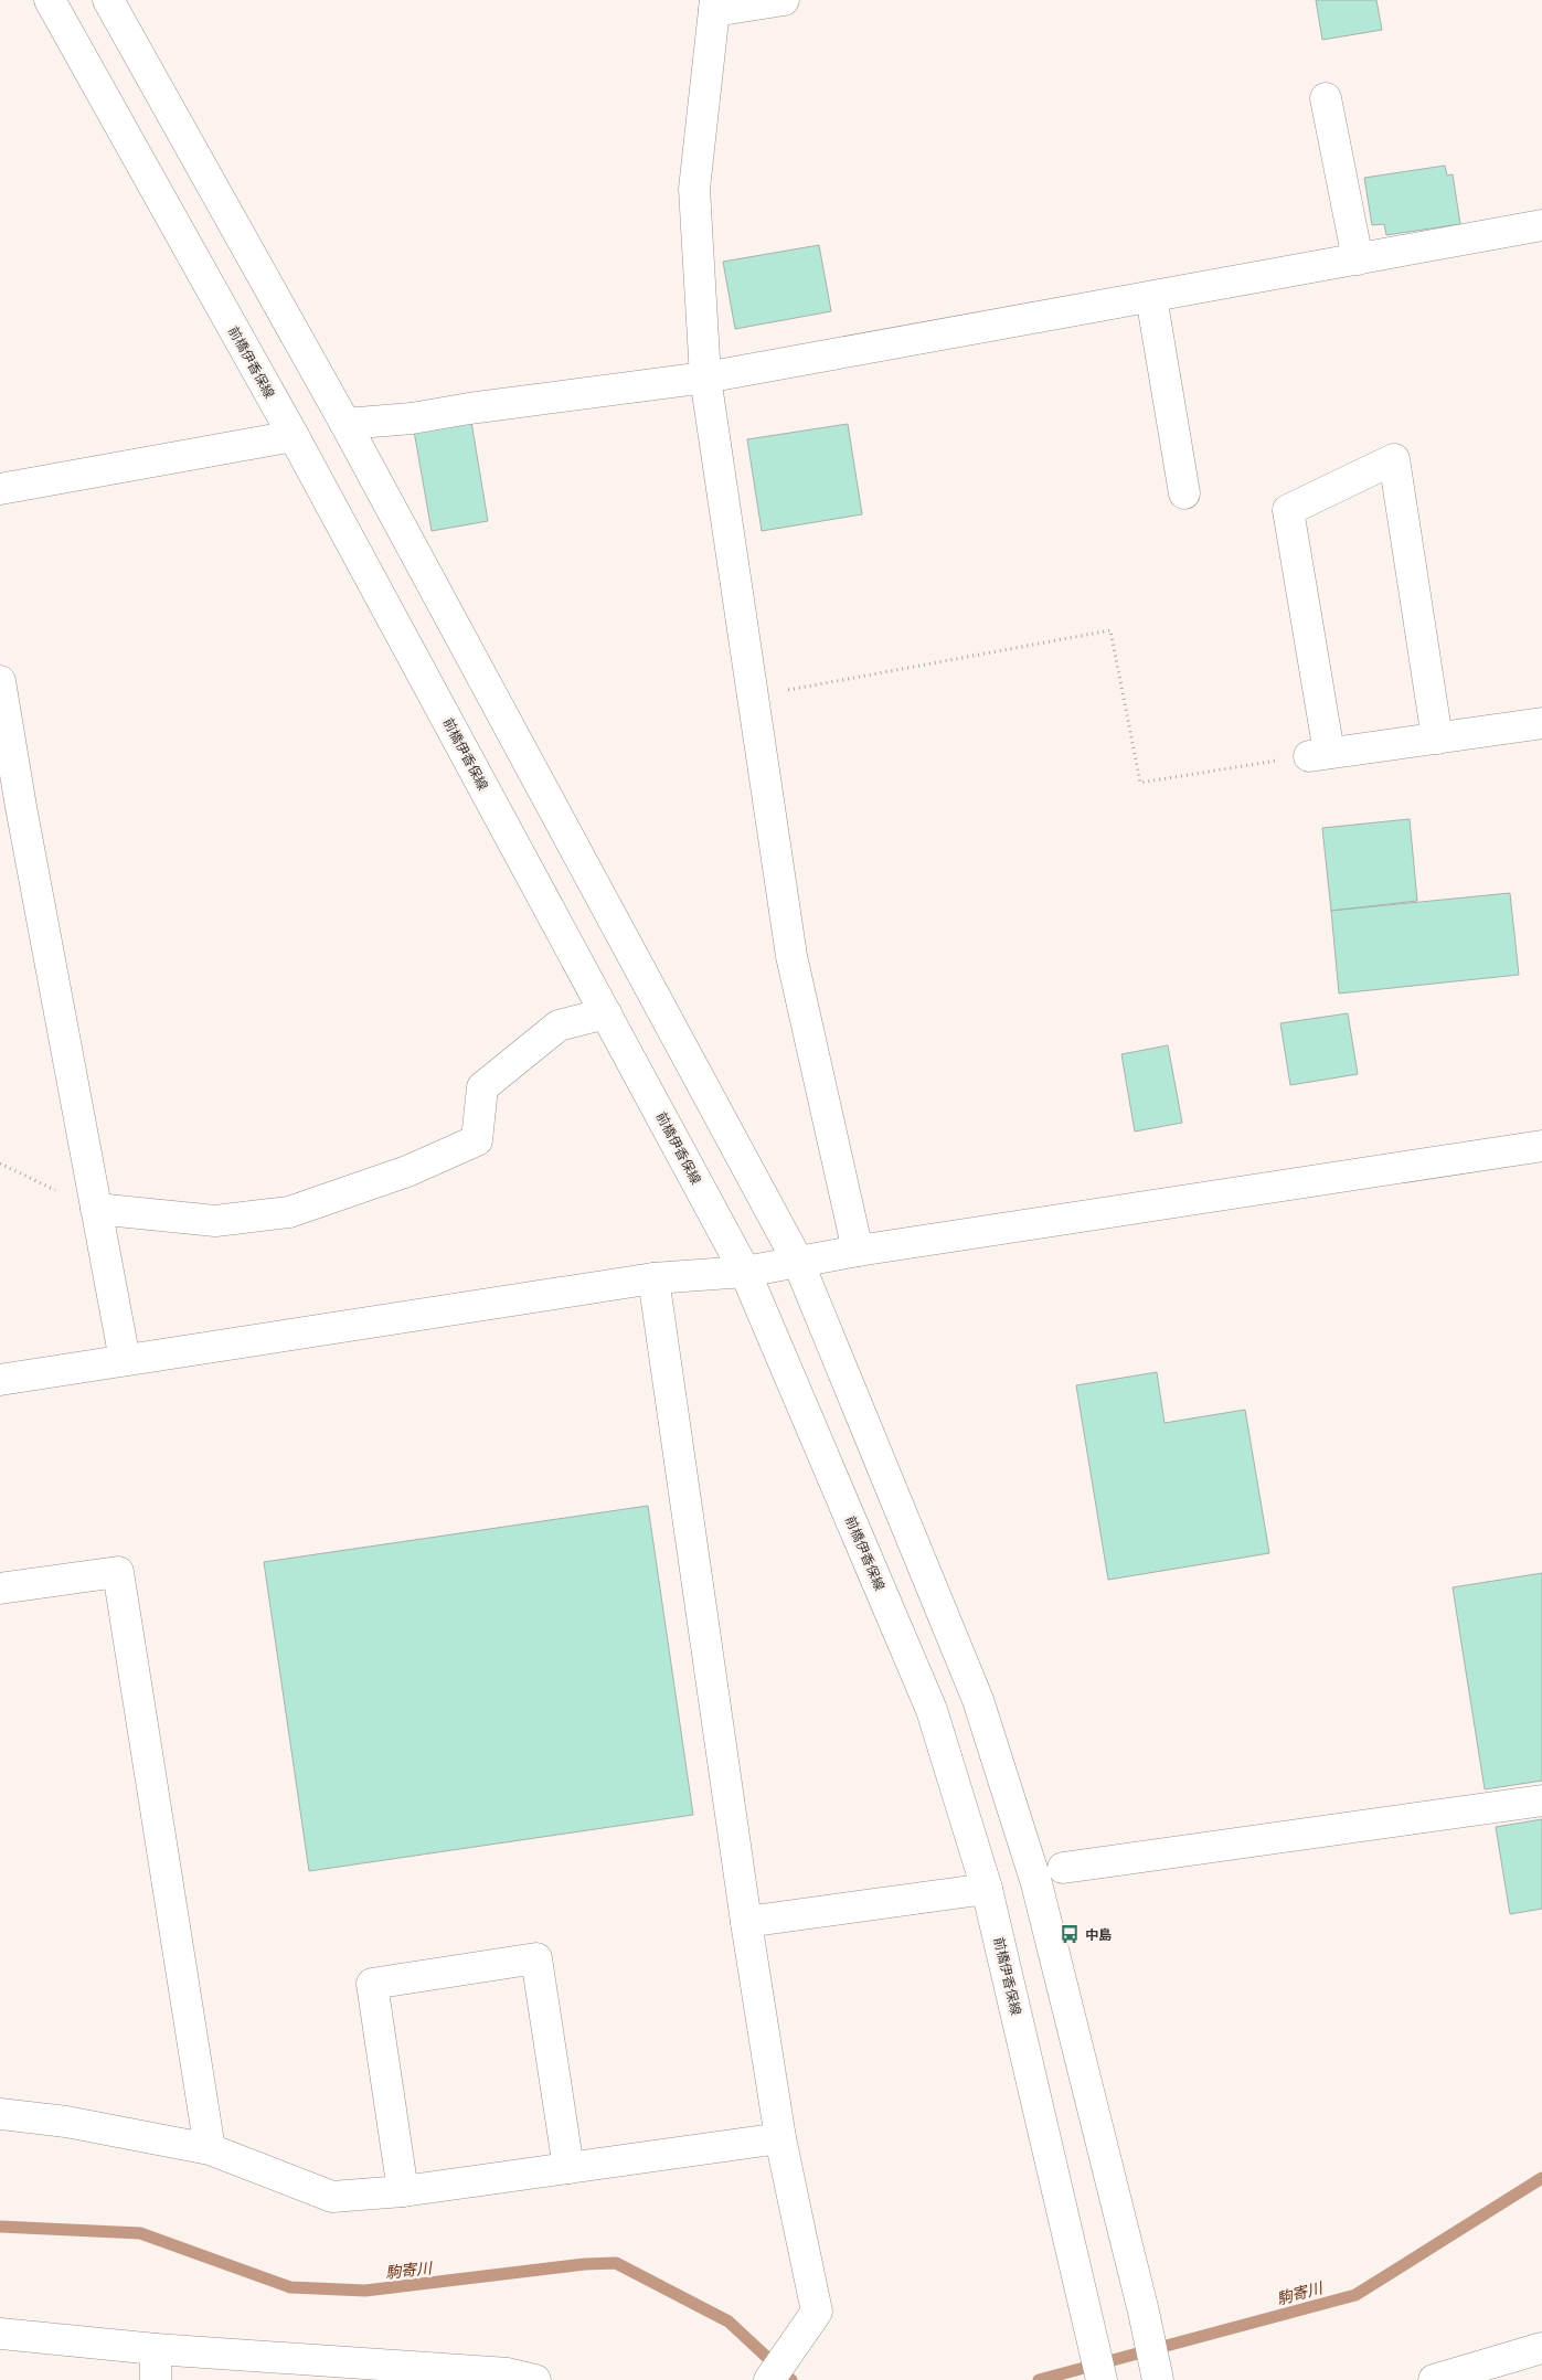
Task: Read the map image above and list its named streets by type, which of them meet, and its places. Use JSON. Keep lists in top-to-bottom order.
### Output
{
  "streets": {
    "street": ["前橋伊香保線"]
  },
  "water": ["駒寄川"],
  "places": {
    "bus stop": ["中島"]
  }
}
